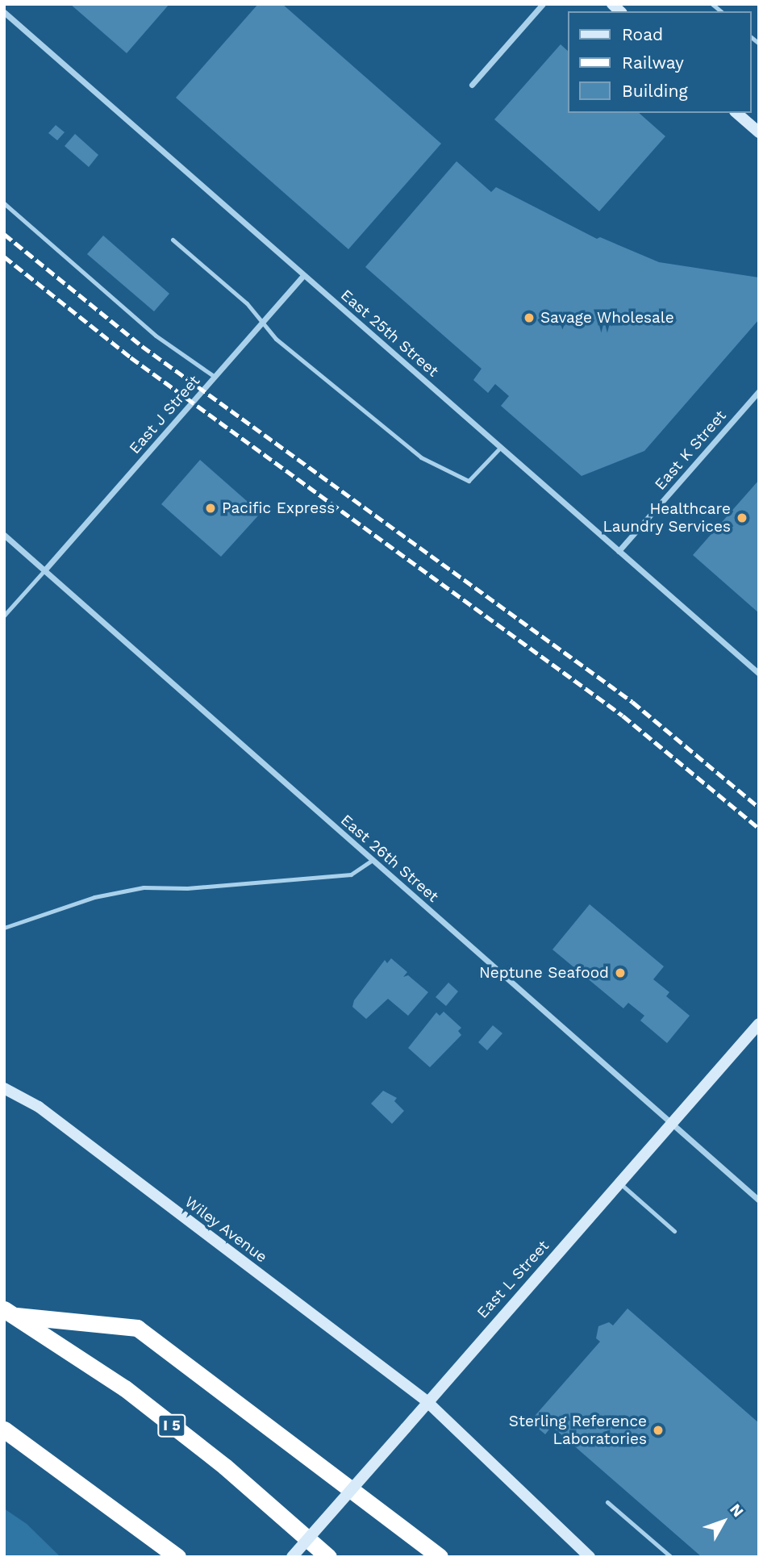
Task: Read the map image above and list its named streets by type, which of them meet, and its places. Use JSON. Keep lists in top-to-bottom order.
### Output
{
  "streets": {
    "highway": ["I 5"],
    "street": [
      "East 25th Street",
      "East J Street",
      "East K Street",
      "East 26th Street",
      "Wiley Avenue",
      "East L Street"
    ]
  },
  "crossings": [
    ["East 25th Street", "East J Street"],
    ["East 25th Street", "East K Street"],
    ["East J Street", "East 26th Street"],
    ["East 26th Street", "East L Street"],
    ["Wiley Avenue", "East L Street"]
  ],
  "places": [
    "Savage Wholesale",
    "Pacific Express",
    "Healthcare Laundry Services",
    "Neptune Seafood",
    "Sterling Reference Laboratories"
  ],
  "legend": ["Road", "Railway", "Building"],
  "north": "top right"
}
